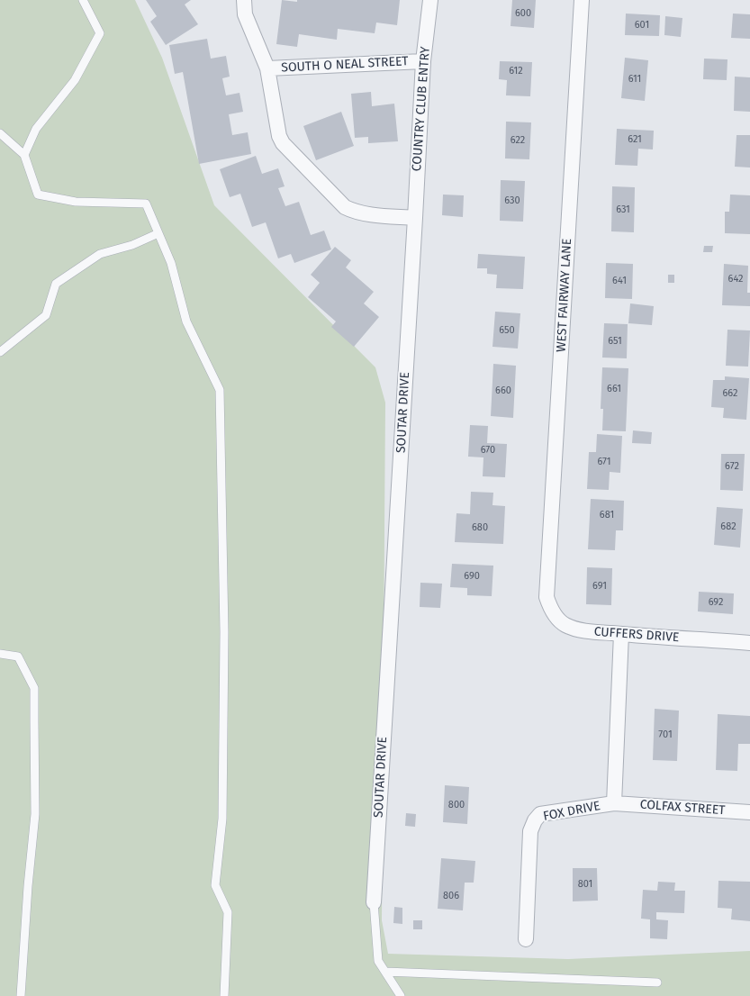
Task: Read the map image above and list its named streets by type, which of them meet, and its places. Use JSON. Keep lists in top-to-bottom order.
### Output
{
  "streets": {
    "street": [
      "SOUTH O NEAL STREET",
      "COUNTRY CLUB ENTRY",
      "WEST FAIRWAY LANE",
      "SOUTAR DRIVE",
      "CUFFERS DRIVE",
      "COLFAX STREET",
      "FOX DRIVE"
    ]
  },
  "crossings": [
    ["SOUTH O NEAL STREET", "COUNTRY CLUB ENTRY"],
    ["COUNTRY CLUB ENTRY", "SOUTAR DRIVE"],
    ["WEST FAIRWAY LANE", "CUFFERS DRIVE"],
    ["CUFFERS DRIVE", "FOX DRIVE"],
    ["COLFAX STREET", "FOX DRIVE"]
  ],
  "house_numbers": [
    "600",
    "601",
    "612",
    "611",
    "621",
    "622",
    "630",
    "631",
    "642",
    "641",
    "650",
    "651",
    "661",
    "660",
    "662",
    "670",
    "671",
    "672",
    "681",
    "682",
    "680",
    "690",
    "691",
    "692",
    "701",
    "800",
    "801",
    "806"
  ]
}
